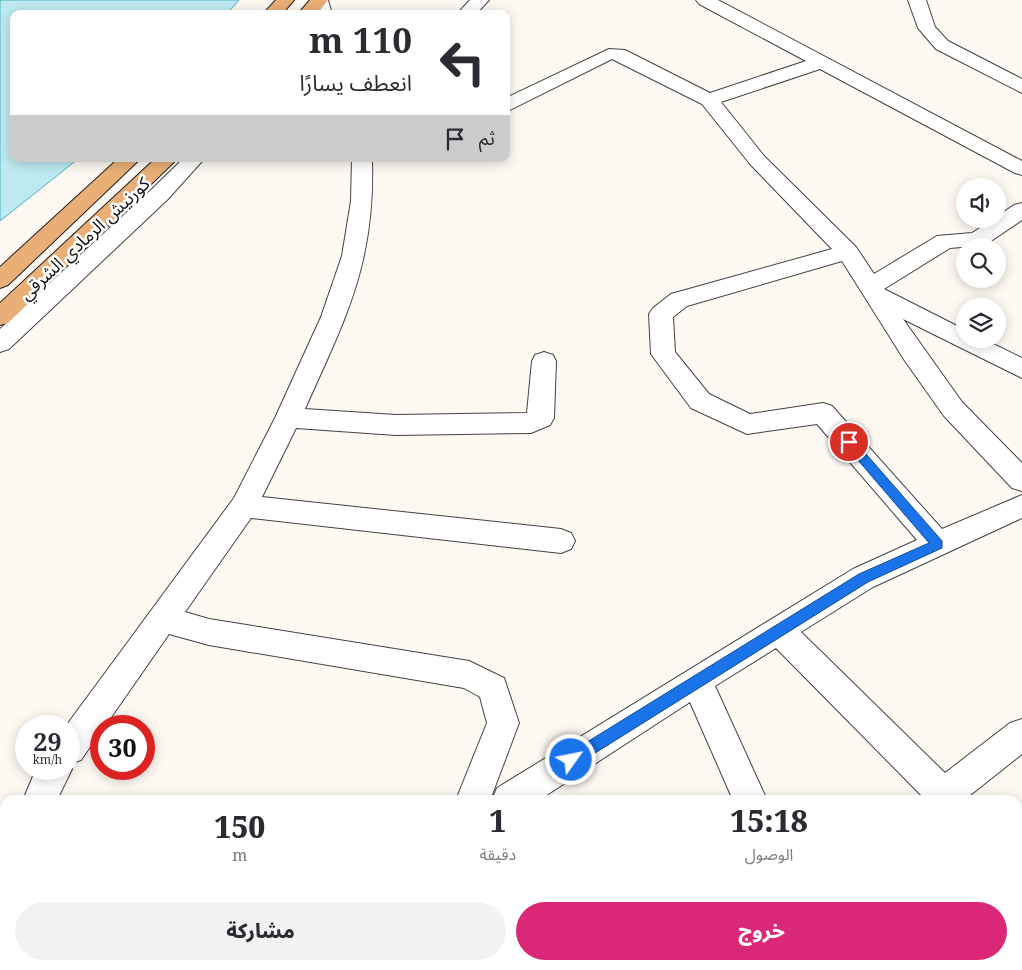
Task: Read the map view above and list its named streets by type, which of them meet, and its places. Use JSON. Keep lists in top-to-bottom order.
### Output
{
  "streets": {
    "main road": ["كورنيش الرمادي الشرقي"]
  },
  "page": {
    "turn": ["110 m", "انعطف يسارًا"],
    "then": "ثم",
    "speed": "29 km/h",
    "limit": "30",
    "eta": [
      "15:18",
      "الوصول",
      "1",
      "دقيقة",
      "150",
      "m"
    ],
    "buttons": ["خروج", "مشاركة"]
  }
}
